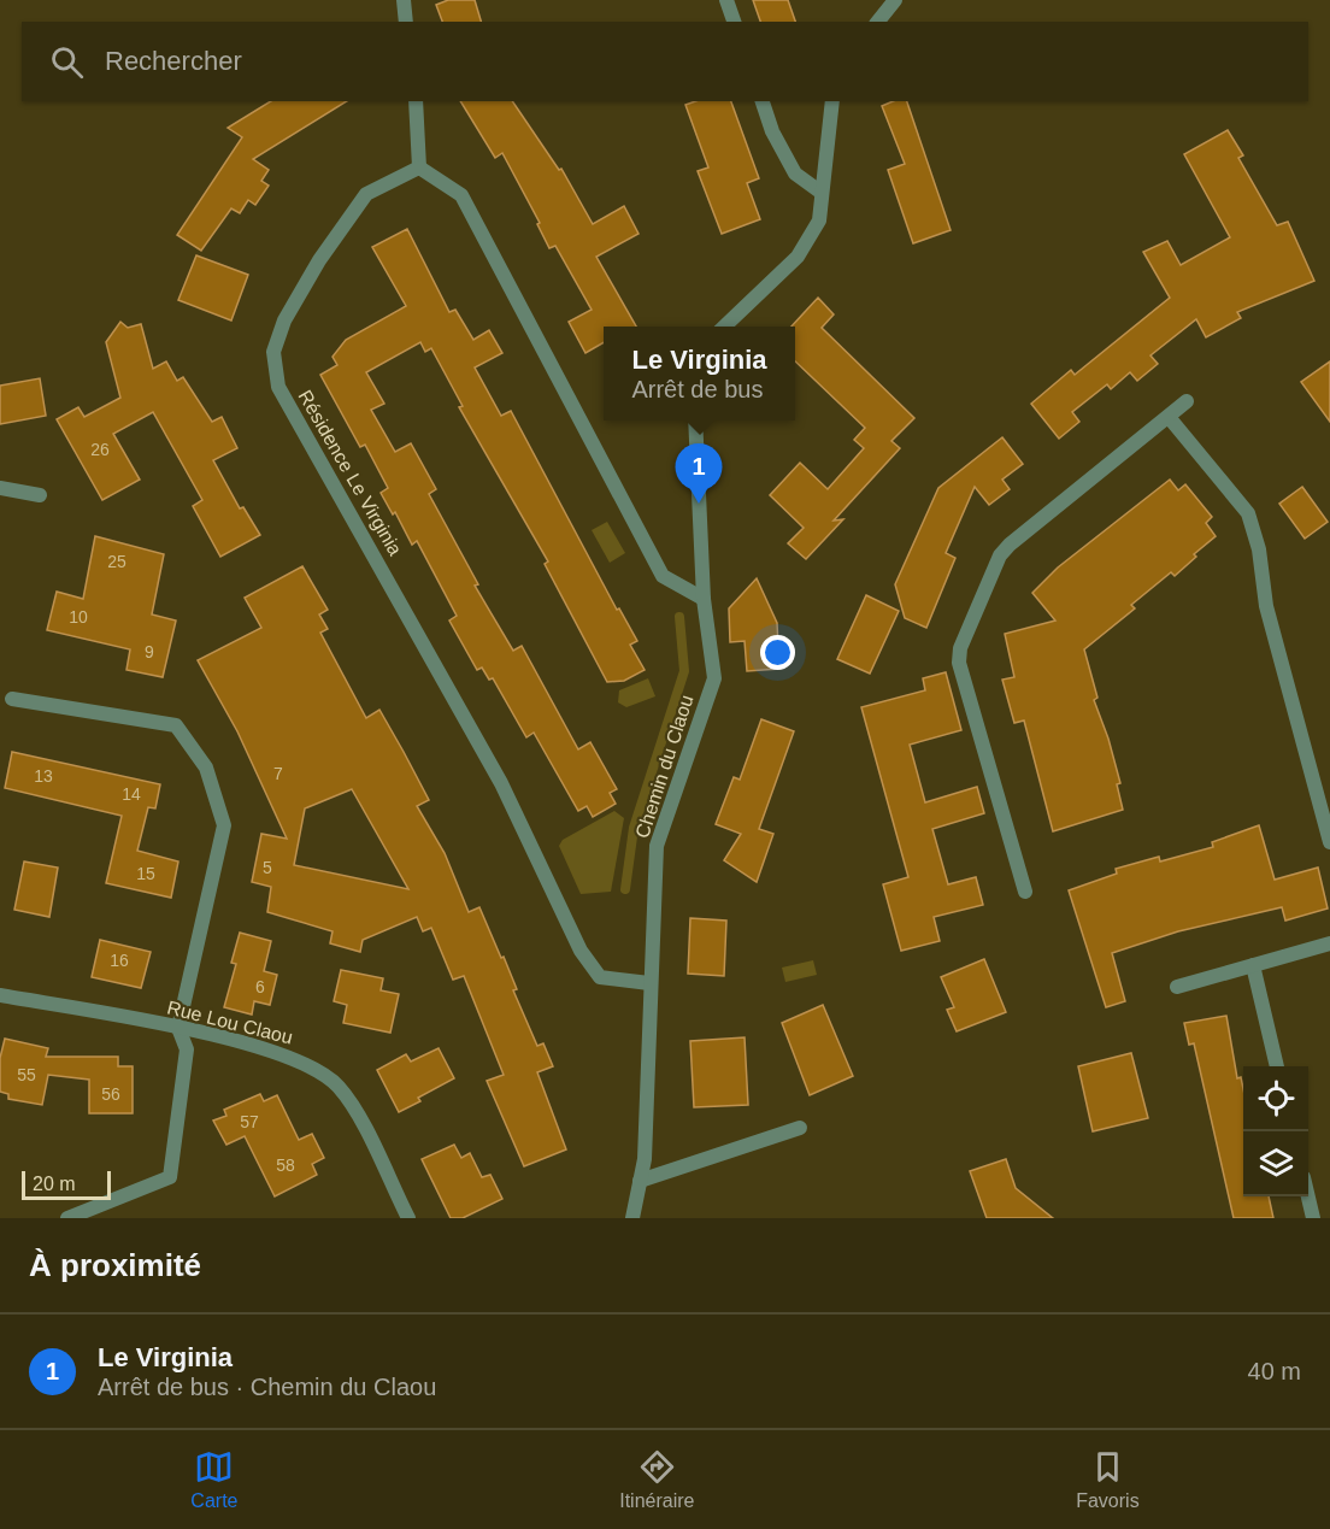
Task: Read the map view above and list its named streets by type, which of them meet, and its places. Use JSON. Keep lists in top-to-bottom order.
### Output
{
  "streets": {
    "street": ["Résidence Le Virginia", "Chemin du Claou", "Rue Lou Claou"]
  },
  "crossings": [
    ["Résidence Le Virginia", "Chemin du Claou"]
  ],
  "house_numbers": [
    "26",
    "25",
    "10",
    "9",
    "7",
    "13",
    "14",
    "5",
    "15",
    "16",
    "6",
    "55",
    "56",
    "57",
    "58"
  ],
  "scale_bar": "20 m",
  "page": {
    "search": "Rechercher",
    "popup": ["Le Virginia", "Arrêt de bus"],
    "pins": "1",
    "scale": "20 m",
    "heading": "À proximité",
    "list": [
      {
        "mark": "1",
        "name": "Le Virginia",
        "note": "Arrêt de bus · Chemin du Claou",
        "value": "40 m"
      }
    ],
    "nav": ["Carte", "Itinéraire", "Favoris"]
  }
}
